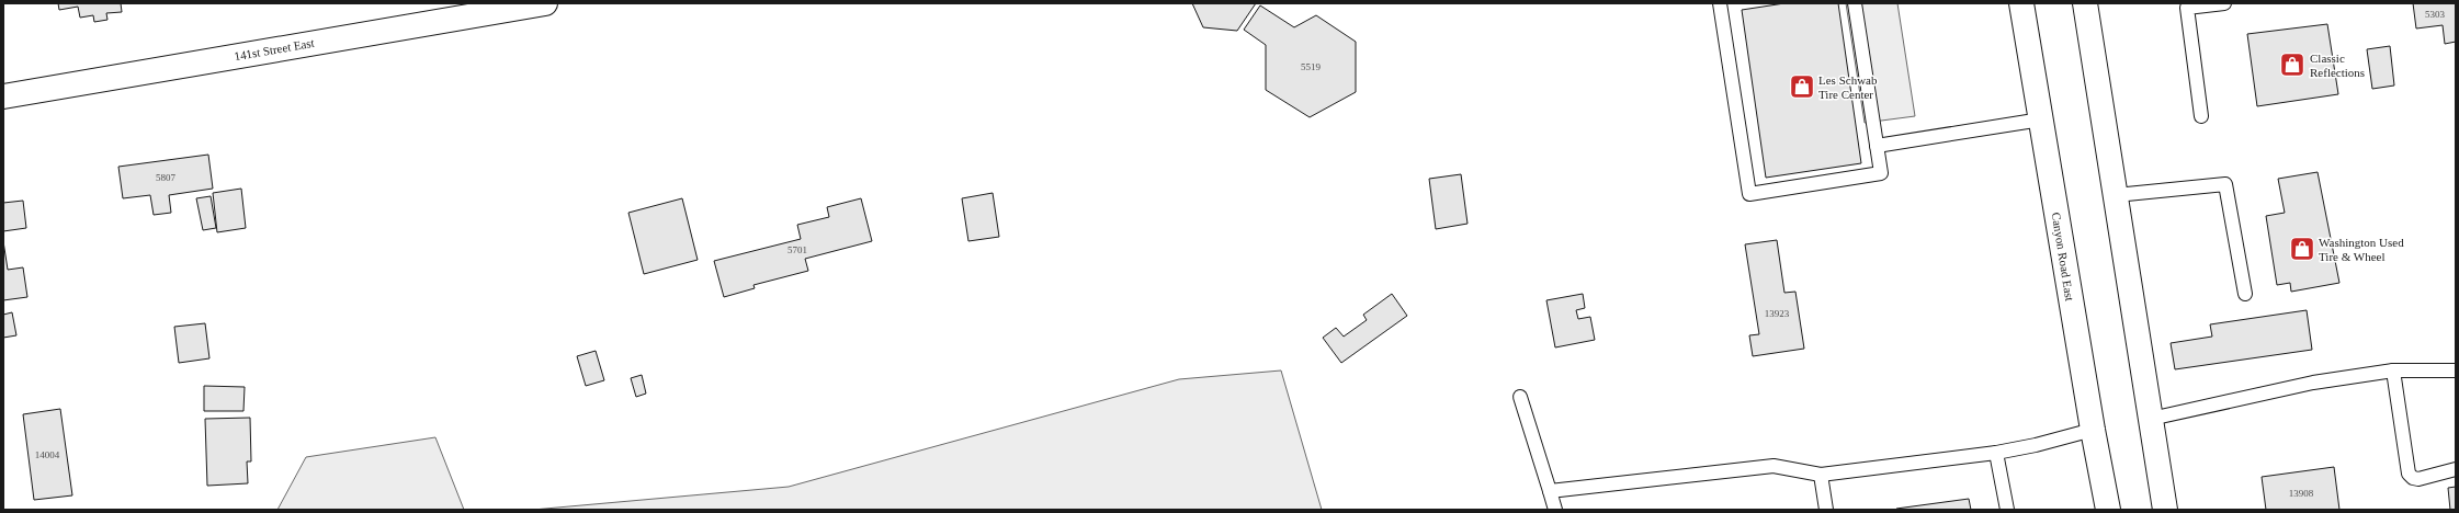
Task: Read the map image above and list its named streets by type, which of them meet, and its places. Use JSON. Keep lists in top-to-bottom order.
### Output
{
  "streets": {
    "main road": ["141st Street East", "Canyon Road East"]
  },
  "places": {
    "shop": ["Classic Reflections", "Les Schwab Tire Center", "Washington Used Tire & Wheel"]
  },
  "house_numbers": [
    "5303",
    "5519",
    "5807",
    "5701",
    "13923",
    "14004",
    "13908"
  ]
}
